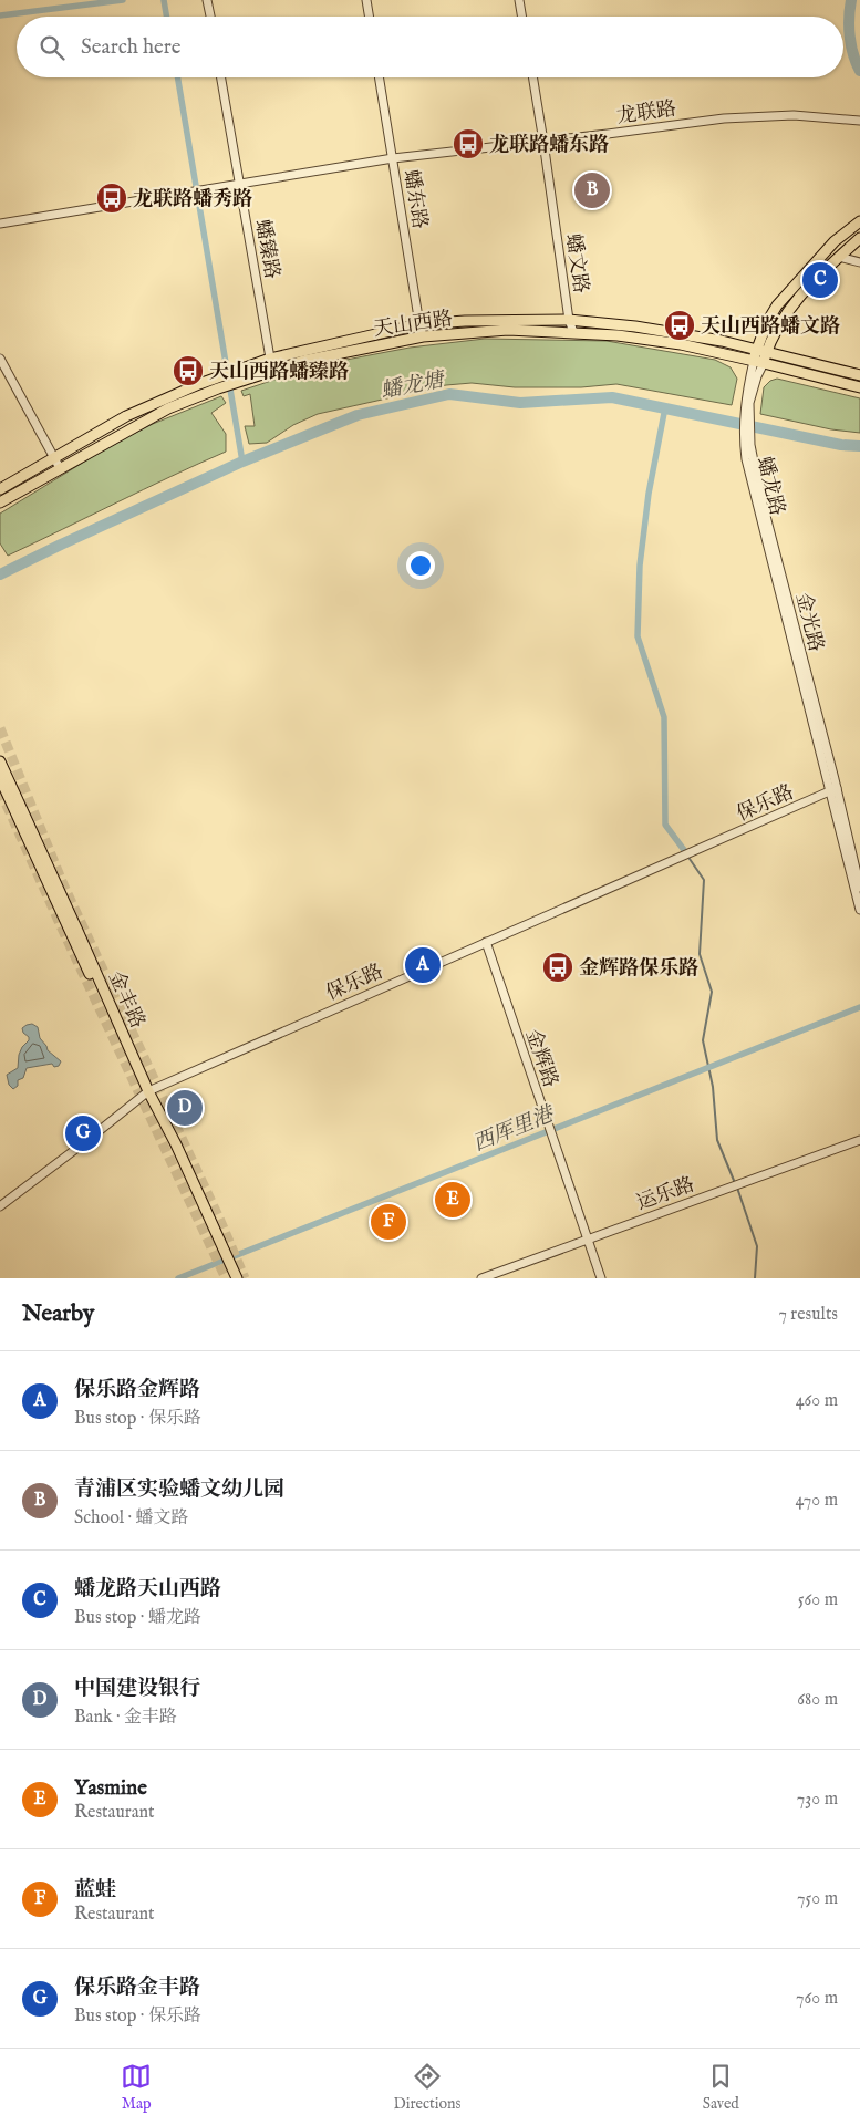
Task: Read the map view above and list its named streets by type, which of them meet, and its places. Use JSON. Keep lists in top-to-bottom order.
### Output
{
  "streets": {
    "main road": ["天山西路", "蟠龙路", "金丰路"],
    "street": [
      "龙联路",
      "蟠东路",
      "蟠臻路",
      "蟠文路",
      "保乐路",
      "金辉路",
      "运乐路"
    ]
  },
  "crossings": [
    ["龙联路", "蟠东路"],
    ["龙联路", "蟠臻路"],
    ["龙联路", "蟠文路"],
    ["蟠东路", "天山西路"],
    ["蟠臻路", "天山西路"],
    ["蟠文路", "天山西路"],
    ["天山西路", "蟠龙路"],
    ["蟠龙路", "保乐路"],
    ["保乐路", "金丰路"],
    ["保乐路", "金辉路"],
    ["金辉路", "运乐路"]
  ],
  "water": ["蟠龙塘", "西厍里港"],
  "places": {
    "bus stop": [
      "龙联路蟠东路",
      "龙联路蟠秀路",
      "天山西路蟠文路",
      "天山西路蟠臻路",
      "金辉路保乐路"
    ]
  },
  "page": {
    "search": "Search here",
    "pins": [
      "B",
      "C",
      "A",
      "D",
      "G",
      "E",
      "F"
    ],
    "heading": ["Nearby", "7 results"],
    "list": [
      {
        "mark": "A",
        "name": "保乐路金辉路",
        "note": "Bus stop · 保乐路",
        "value": "460 m"
      },
      {
        "mark": "B",
        "name": "青浦区实验蟠文幼儿园",
        "note": "School · 蟠文路",
        "value": "470 m"
      },
      {
        "mark": "C",
        "name": "蟠龙路天山西路",
        "note": "Bus stop · 蟠龙路",
        "value": "560 m"
      },
      {
        "mark": "D",
        "name": "中国建设银行",
        "note": "Bank · 金丰路",
        "value": "680 m"
      },
      {
        "mark": "E",
        "name": "Yasmine",
        "note": "Restaurant",
        "value": "730 m"
      },
      {
        "mark": "F",
        "name": "蓝蛙",
        "note": "Restaurant",
        "value": "750 m"
      },
      {
        "mark": "G",
        "name": "保乐路金丰路",
        "note": "Bus stop · 保乐路",
        "value": "760 m"
      }
    ],
    "nav": ["Map", "Directions", "Saved"]
  }
}
